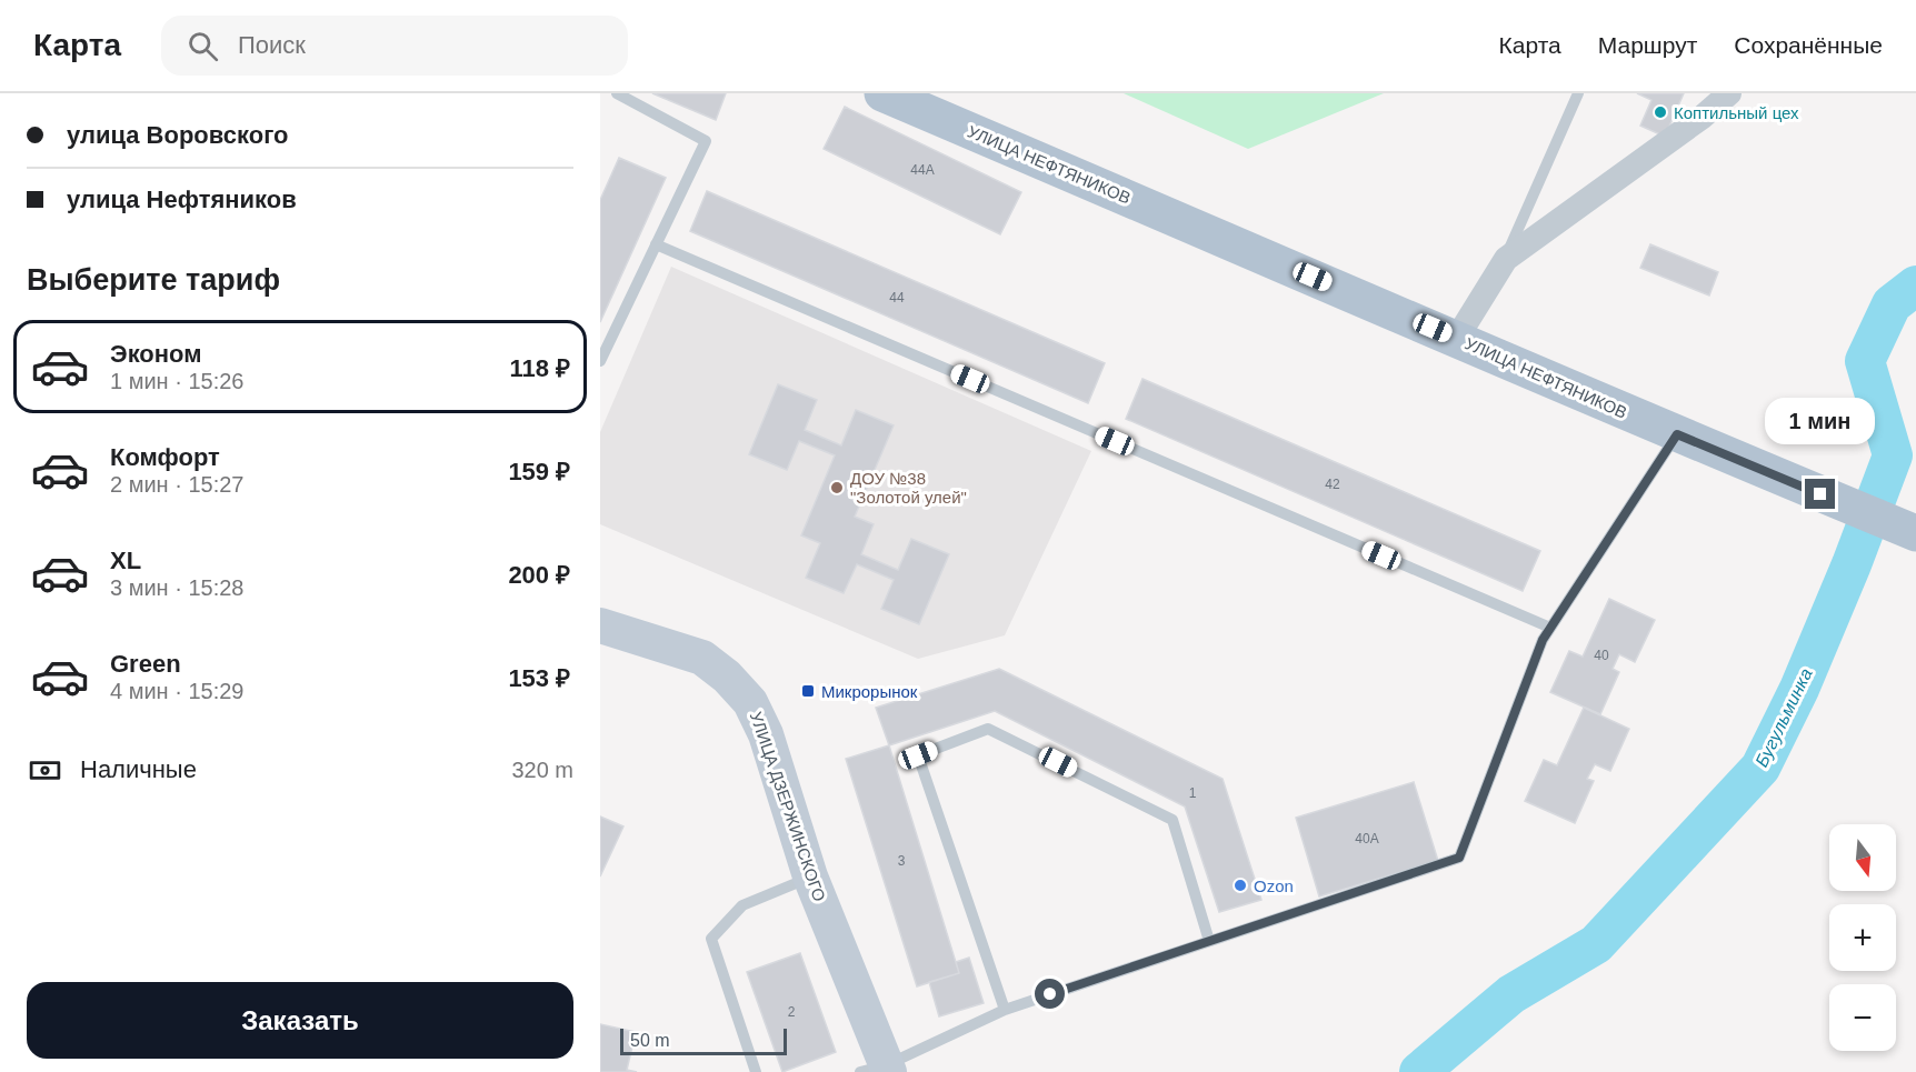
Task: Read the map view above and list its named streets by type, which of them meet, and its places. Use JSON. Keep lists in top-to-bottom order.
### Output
{
  "streets": {
    "main road": ["УЛИЦА НЕФТЯНИКОВ"],
    "street": ["УЛИЦА ДЗЕРЖИНСКОГО"]
  },
  "water": ["Бугульминка"],
  "places": {
    "other": ["Коптильный цех", "ДОУ №38 \"Золотой улей\"", "Ozon"],
    "transit": ["Микрорынок"]
  },
  "house_numbers": [
    "44А",
    "44",
    "42",
    "40",
    "1",
    "40А",
    "3",
    "2"
  ],
  "scale_bar": "50 m",
  "north": "bottom",
  "page": {
    "header": "Карта",
    "search": "Поиск",
    "nav": ["Карта", "Маршрут", "Сохранённые"],
    "banner": ["улица Воровского", "улица Нефтяников"],
    "heading": "Выберите тариф",
    "list": [
      {
        "name": "Эконом",
        "note": "1 мин · 15:26",
        "value": "118 ₽"
      },
      {
        "name": "Комфорт",
        "note": "2 мин · 15:27",
        "value": "159 ₽"
      },
      {
        "name": "XL",
        "note": "3 мин · 15:28",
        "value": "200 ₽"
      },
      {
        "name": "Green",
        "note": "4 мин · 15:29",
        "value": "153 ₽"
      }
    ],
    "bubble": "1 мин",
    "pay": ["Наличные", "320 m"],
    "map_buttons": ["+", "−"],
    "buttons": "Заказать",
    "scale": "50 m"
  }
}
